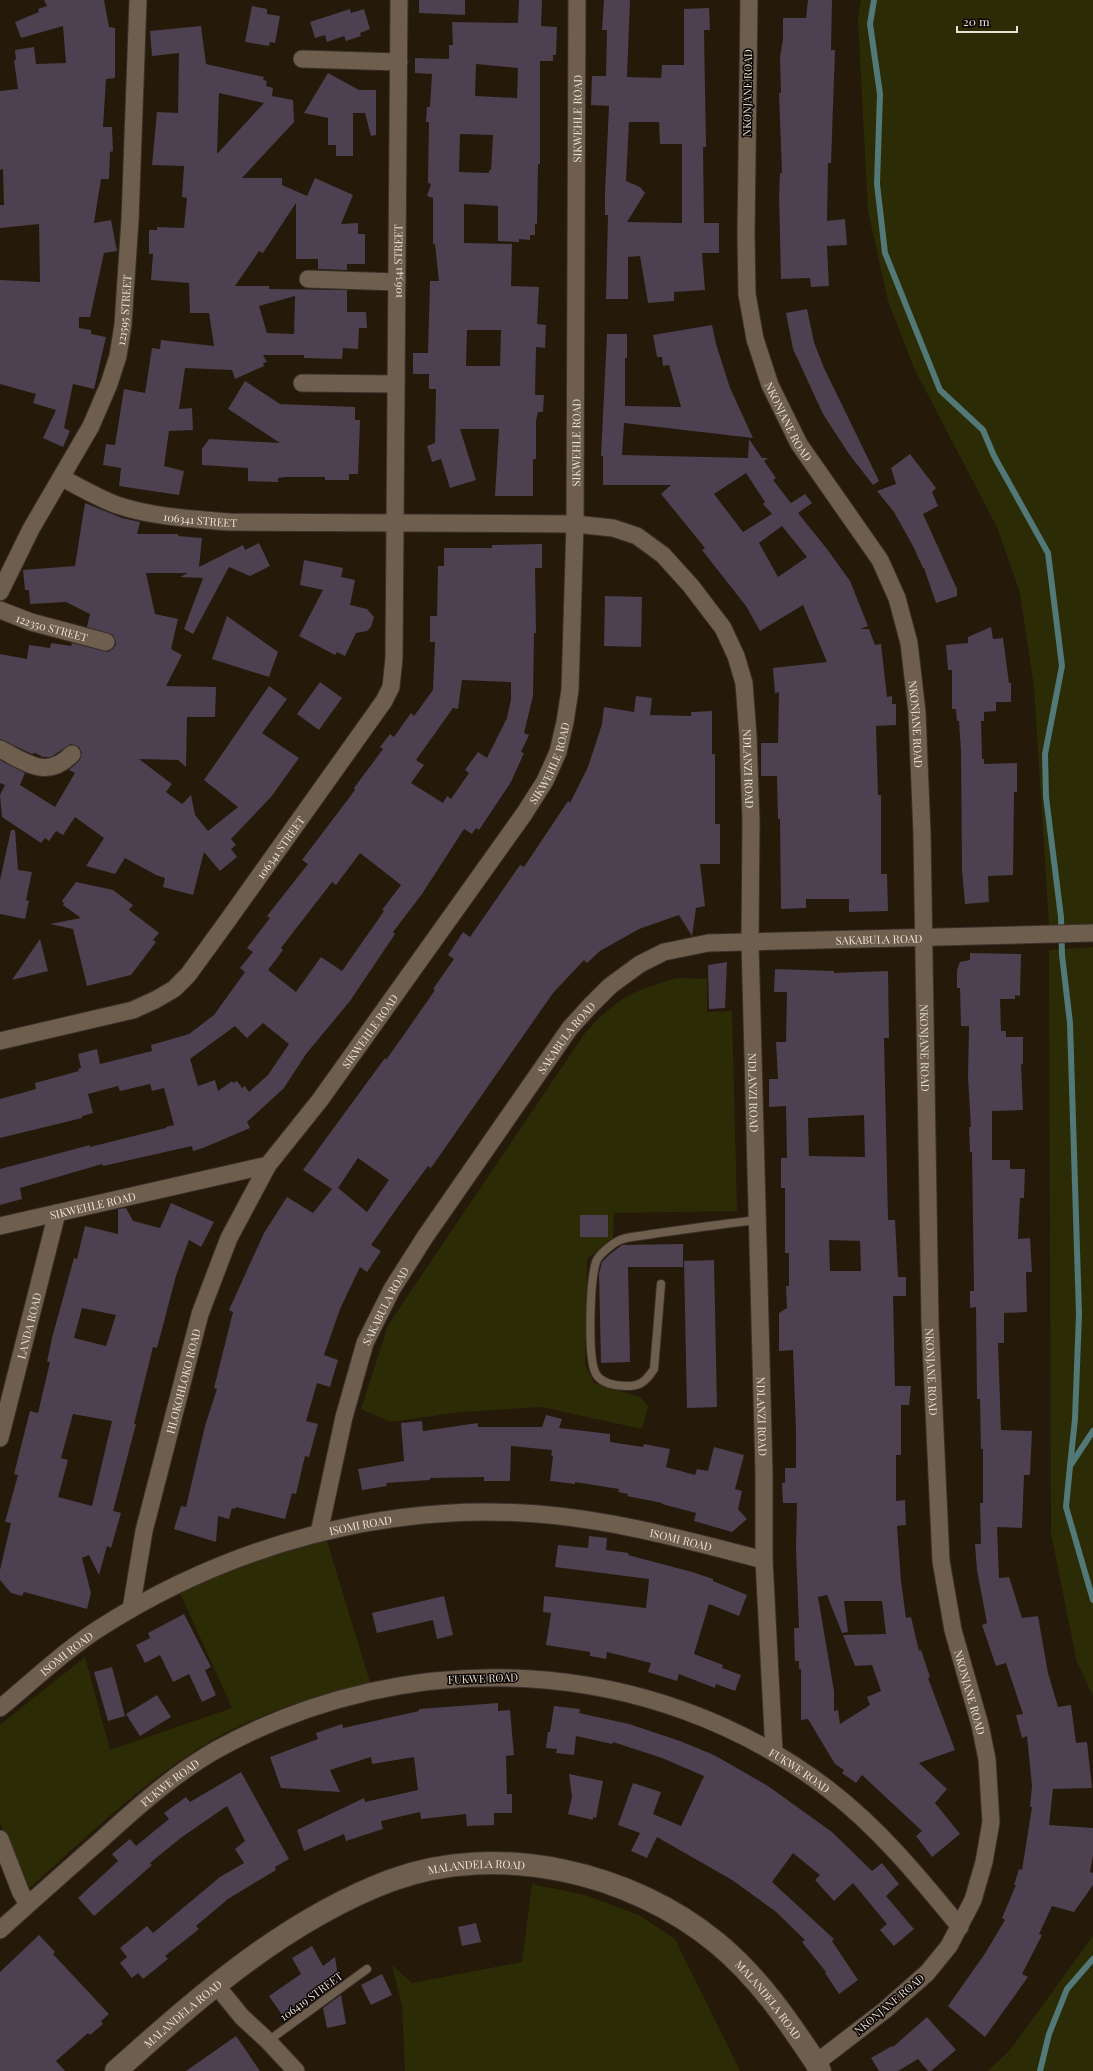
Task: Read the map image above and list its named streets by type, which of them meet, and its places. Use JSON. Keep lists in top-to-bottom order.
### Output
{
  "streets": {
    "main road": ["MALANDELA ROAD"],
    "street": [
      "NKONJANE ROAD",
      "SIKWEHLE ROAD",
      "106341 STREET",
      "121595 STREET",
      "122350 STREET",
      "NDLANZI ROAD",
      "SAKABULA ROAD",
      "LANDA ROAD",
      "HLOKOHLOKO ROAD",
      "ISOMI ROAD",
      "FUKWE ROAD"
    ],
    "lane": ["106419 STREET"]
  },
  "crossings": [
    ["NKONJANE ROAD", "SAKABULA ROAD"],
    ["NKONJANE ROAD", "FUKWE ROAD"],
    ["NKONJANE ROAD", "MALANDELA ROAD"],
    ["SIKWEHLE ROAD", "106341 STREET"],
    ["SIKWEHLE ROAD", "NDLANZI ROAD"],
    ["SIKWEHLE ROAD", "LANDA ROAD"],
    ["SIKWEHLE ROAD", "HLOKOHLOKO ROAD"],
    ["106341 STREET", "121595 STREET"],
    ["106341 STREET", "NDLANZI ROAD"],
    ["NDLANZI ROAD", "SAKABULA ROAD"],
    ["NDLANZI ROAD", "ISOMI ROAD"],
    ["NDLANZI ROAD", "FUKWE ROAD"],
    ["SAKABULA ROAD", "ISOMI ROAD"],
    ["HLOKOHLOKO ROAD", "ISOMI ROAD"]
  ],
  "scale_bar": "20 m"
}
